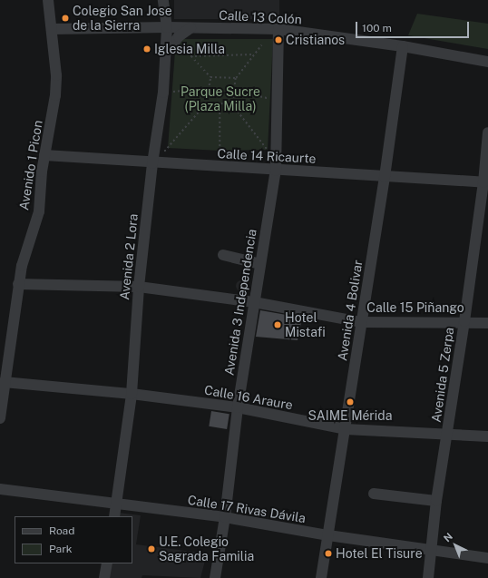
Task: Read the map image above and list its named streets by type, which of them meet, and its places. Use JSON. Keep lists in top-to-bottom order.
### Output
{
  "streets": {
    "street": [
      "Calle 13 Colón",
      "Calle 14 Ricaurte",
      "Avenido 1 Picon",
      "Avenida 2 Lora",
      "Avenida 3 Independencia",
      "Calle 15 Piñango",
      "Avenida 4 Bolivar",
      "Avenida 5 Zerpa",
      "Calle 16 Araure",
      "Calle 17 Rivas Dávila"
    ]
  },
  "crossings": [
    ["Calle 13 Colón", "Avenido 1 Picon"],
    ["Calle 13 Colón", "Avenida 2 Lora"],
    ["Calle 13 Colón", "Avenida 3 Independencia"],
    ["Calle 13 Colón", "Avenida 4 Bolivar"],
    ["Calle 14 Ricaurte", "Avenido 1 Picon"],
    ["Calle 14 Ricaurte", "Avenida 2 Lora"],
    ["Calle 14 Ricaurte", "Avenida 3 Independencia"],
    ["Calle 14 Ricaurte", "Avenida 4 Bolivar"],
    ["Calle 14 Ricaurte", "Avenida 5 Zerpa"],
    ["Avenido 1 Picon", "Calle 15 Piñango"],
    ["Avenido 1 Picon", "Calle 16 Araure"],
    ["Avenida 2 Lora", "Calle 15 Piñango"],
    ["Avenida 2 Lora", "Calle 16 Araure"],
    ["Avenida 2 Lora", "Calle 17 Rivas Dávila"],
    ["Avenida 3 Independencia", "Calle 15 Piñango"],
    ["Avenida 3 Independencia", "Calle 16 Araure"],
    ["Avenida 3 Independencia", "Calle 17 Rivas Dávila"],
    ["Calle 15 Piñango", "Avenida 4 Bolivar"],
    ["Calle 15 Piñango", "Avenida 5 Zerpa"],
    ["Avenida 4 Bolivar", "Calle 16 Araure"],
    ["Avenida 4 Bolivar", "Calle 17 Rivas Dávila"],
    ["Avenida 5 Zerpa", "Calle 16 Araure"],
    ["Avenida 5 Zerpa", "Calle 17 Rivas Dávila"]
  ],
  "parks": ["Parque Sucre (Plaza Milla)"],
  "places": [
    "Colegio San Jose de la Sierra",
    "Cristianos",
    "Iglesia Milla",
    "Hotel Mistafi",
    "SAIME Mérida",
    "U.E. Colegio Sagrada Familia",
    "Hotel El Tisure"
  ],
  "legend": ["Road", "Park"],
  "scale_bar": "100 m",
  "north": "top left"
}
